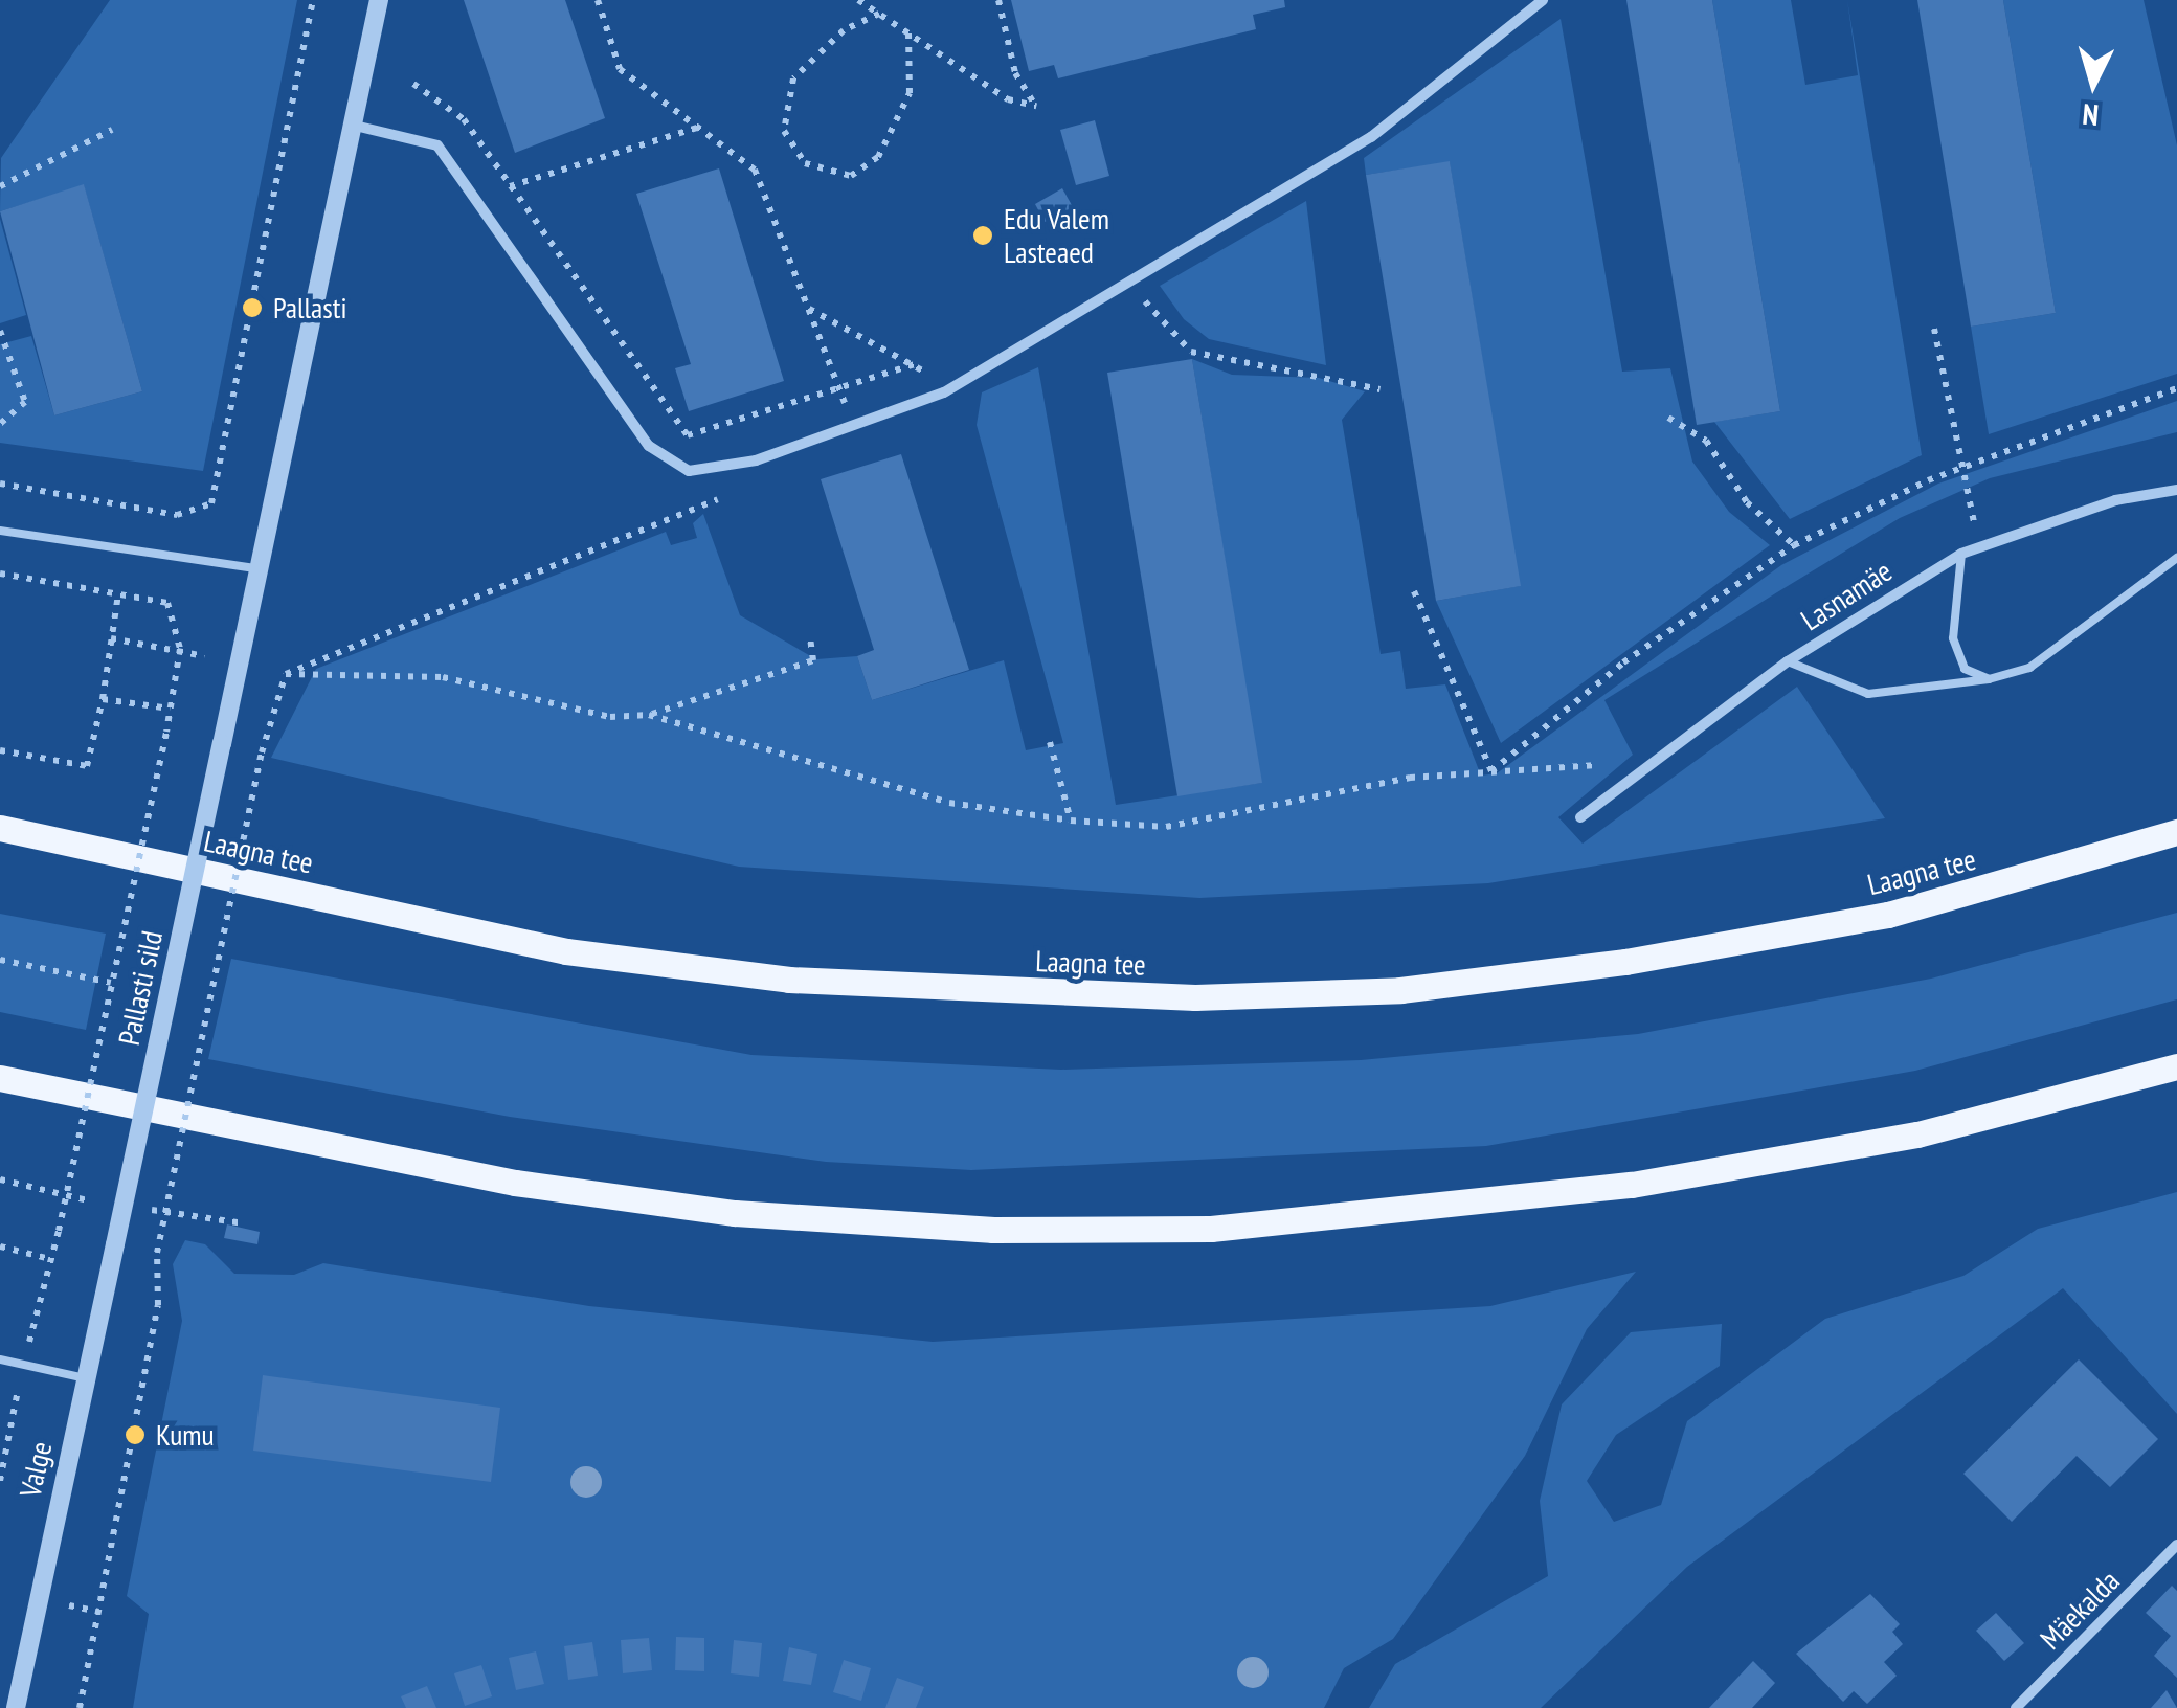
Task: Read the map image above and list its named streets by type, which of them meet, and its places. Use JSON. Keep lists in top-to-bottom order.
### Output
{
  "streets": {
    "main road": ["Laagna tee"],
    "street": [
      "Lasnamäe",
      "Pallasti sild",
      "Valge",
      "Mäekalda"
    ]
  },
  "crossings": [
    ["Pallasti sild", "Valge"]
  ],
  "places": ["Edu Valem Lasteaed", "Pallasti", "Kumu"],
  "north": "bottom"
}
